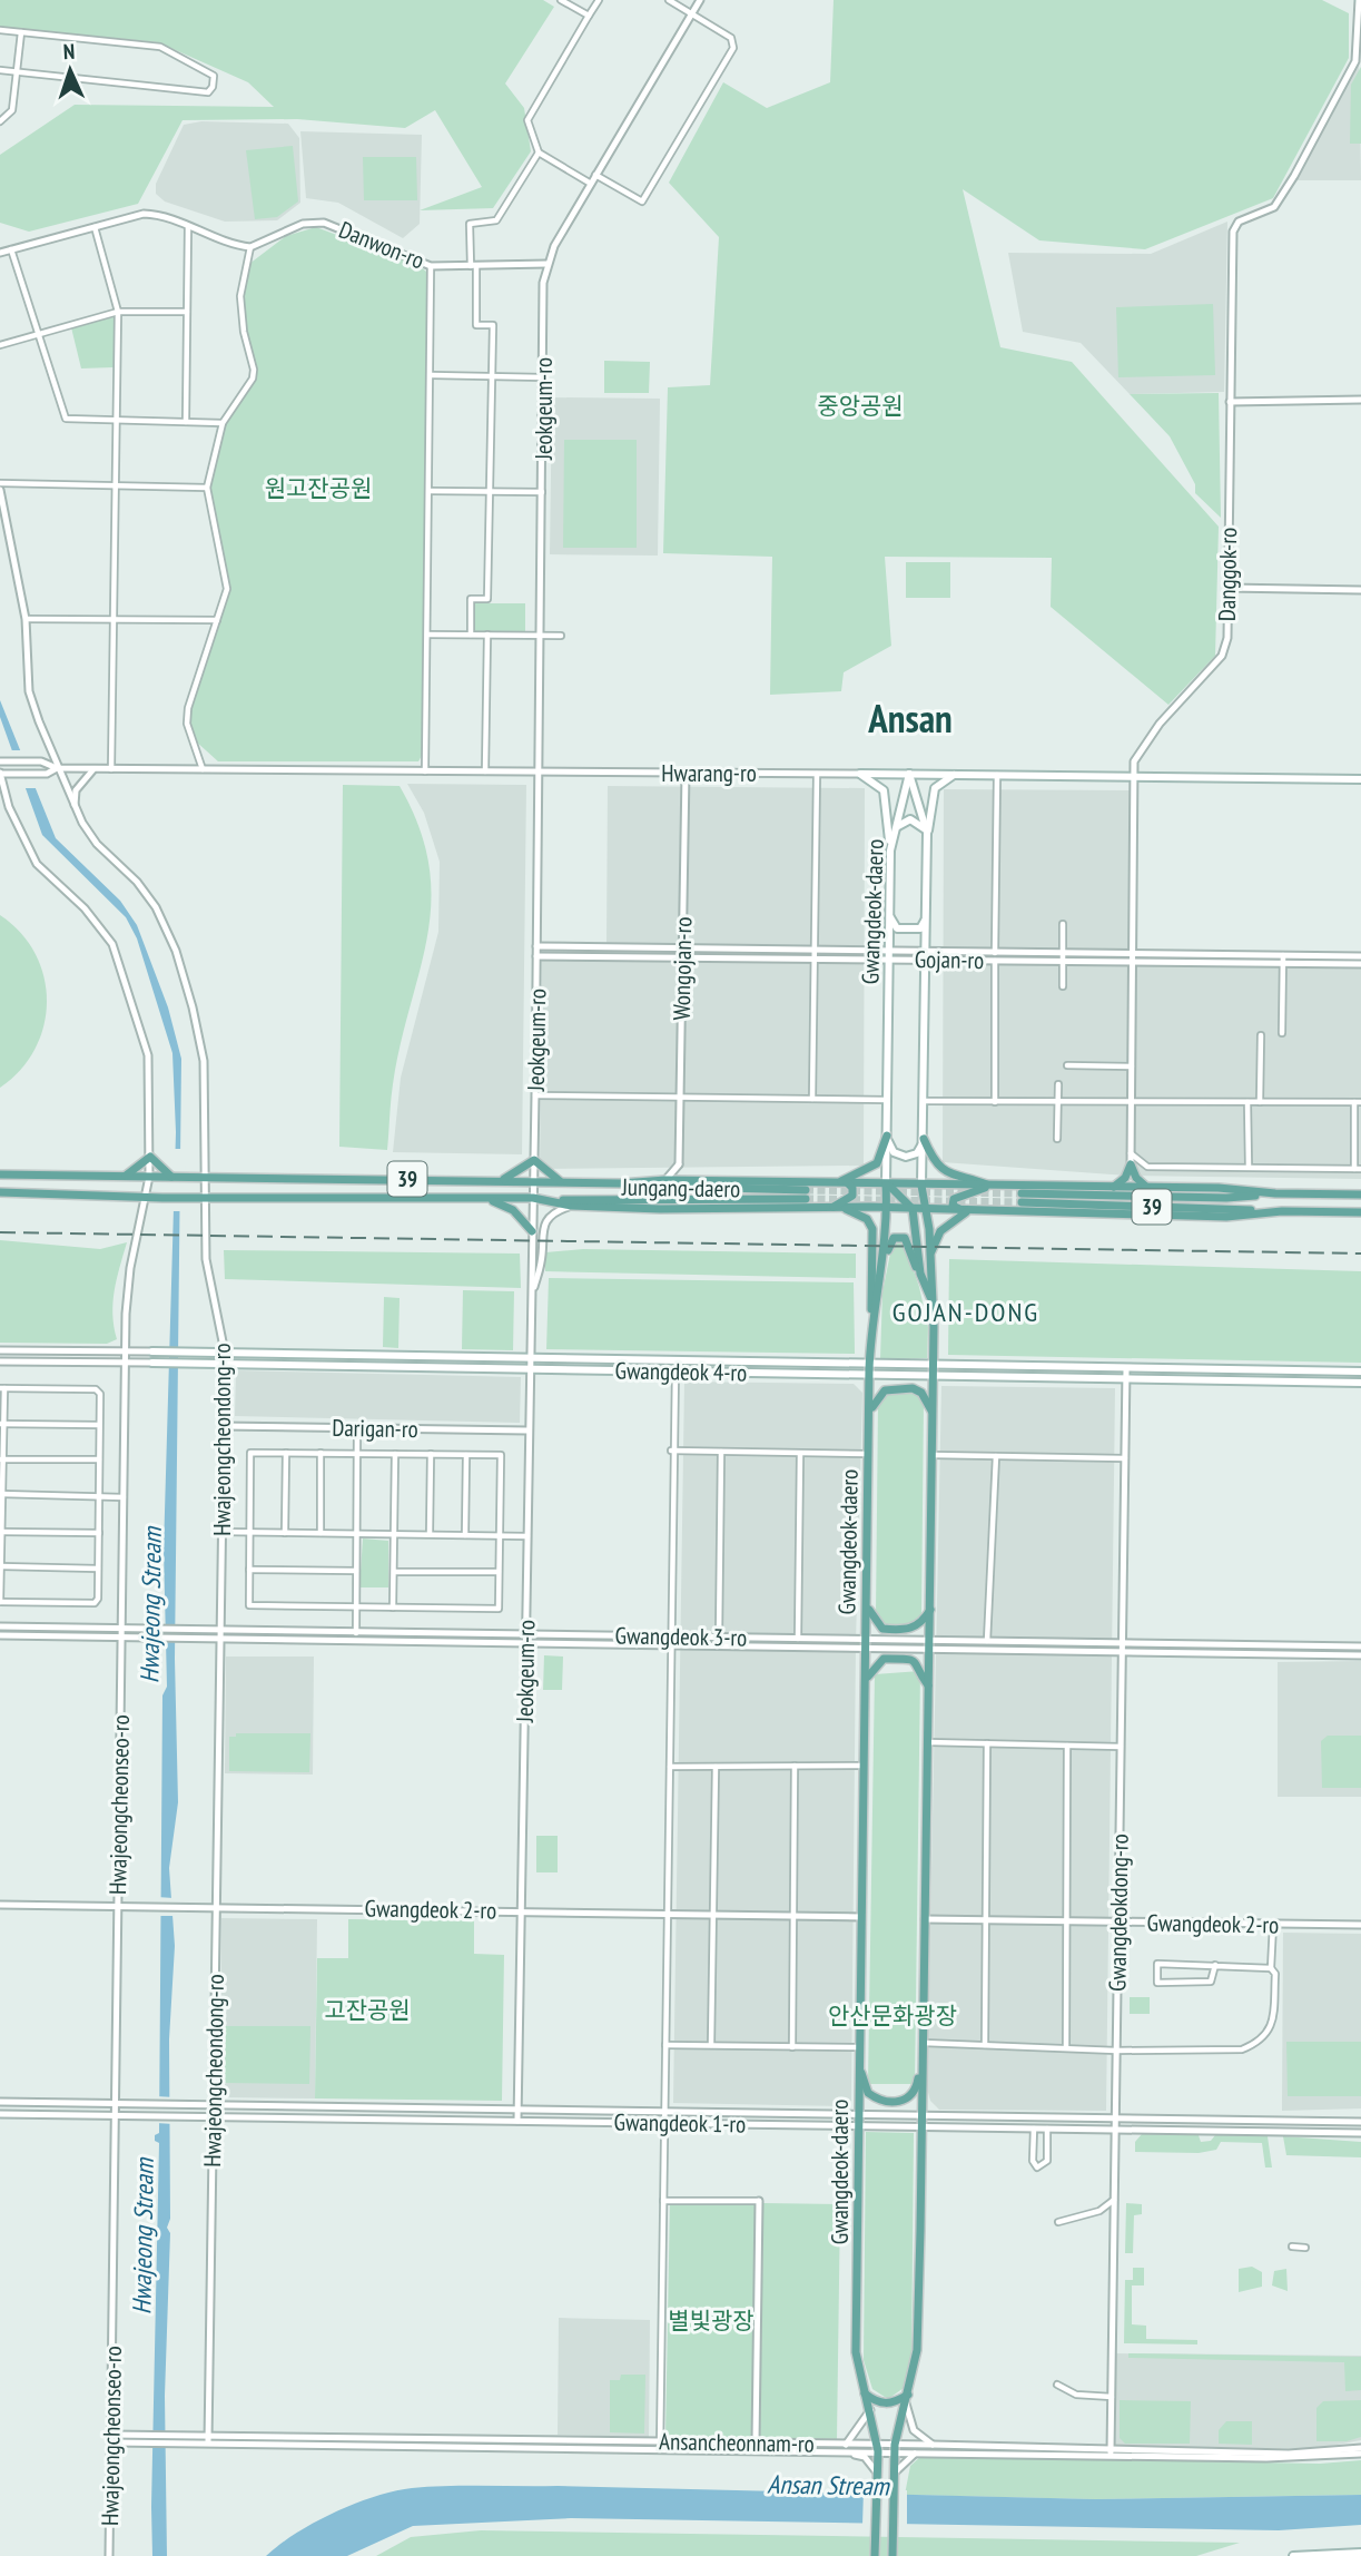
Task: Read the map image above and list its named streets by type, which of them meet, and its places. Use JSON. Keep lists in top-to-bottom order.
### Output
{
  "streets": {
    "main road": [
      "Hwarang-ro",
      "Gwangdeok-daero",
      "39",
      "Jungang-daero",
      "Gwangdeok 4-ro"
    ],
    "street": [
      "Danwon-ro",
      "Jeokgeum-ro",
      "Danggok-ro",
      "Gojan-ro",
      "Wongojan-ro",
      "Darigan-ro",
      "Hwajeongcheondong-ro",
      "Gwangdeok 3-ro",
      "Hwajeongcheonseo-ro",
      "Gwangdeok 2-ro",
      "Gwangdeokdong-ro",
      "Gwangdeok 1-ro",
      "Ansancheonnam-ro"
    ]
  },
  "crossings": [
    ["Danwon-ro", "Jeokgeum-ro"],
    ["Jeokgeum-ro", "Hwarang-ro"],
    ["Jeokgeum-ro", "Gojan-ro"],
    ["Jeokgeum-ro", "Jungang-daero"],
    ["Jeokgeum-ro", "Gwangdeok 4-ro"],
    ["Jeokgeum-ro", "Darigan-ro"],
    ["Jeokgeum-ro", "Gwangdeok 3-ro"],
    ["Jeokgeum-ro", "Gwangdeok 2-ro"],
    ["Jeokgeum-ro", "Gwangdeok 1-ro"],
    ["Danggok-ro", "Hwarang-ro"],
    ["Danggok-ro", "Gojan-ro"],
    ["Hwarang-ro", "Gwangdeok-daero"],
    ["Hwarang-ro", "Wongojan-ro"],
    ["Hwarang-ro", "Hwajeongcheondong-ro"],
    ["Hwarang-ro", "Hwajeongcheonseo-ro"],
    ["Gwangdeok-daero", "Gojan-ro"],
    ["Gwangdeok-daero", "Jungang-daero"],
    ["Gwangdeok-daero", "Gwangdeok 4-ro"],
    ["Gwangdeok-daero", "Gwangdeok 3-ro"],
    ["Gwangdeok-daero", "Gwangdeok 2-ro"],
    ["Gwangdeok-daero", "Gwangdeok 1-ro"],
    ["Gwangdeok-daero", "Ansancheonnam-ro"],
    ["Gojan-ro", "Wongojan-ro"],
    ["39", "Jungang-daero"],
    ["Jungang-daero", "Hwajeongcheondong-ro"],
    ["Jungang-daero", "Hwajeongcheonseo-ro"],
    ["Gwangdeok 4-ro", "Hwajeongcheondong-ro"],
    ["Gwangdeok 4-ro", "Hwajeongcheonseo-ro"],
    ["Gwangdeok 4-ro", "Gwangdeokdong-ro"],
    ["Darigan-ro", "Hwajeongcheondong-ro"],
    ["Hwajeongcheondong-ro", "Gwangdeok 3-ro"],
    ["Hwajeongcheondong-ro", "Gwangdeok 2-ro"],
    ["Hwajeongcheondong-ro", "Gwangdeok 1-ro"],
    ["Hwajeongcheondong-ro", "Ansancheonnam-ro"],
    ["Gwangdeok 3-ro", "Hwajeongcheonseo-ro"],
    ["Gwangdeok 3-ro", "Gwangdeokdong-ro"],
    ["Hwajeongcheonseo-ro", "Gwangdeok 2-ro"],
    ["Hwajeongcheonseo-ro", "Gwangdeok 1-ro"],
    ["Hwajeongcheonseo-ro", "Ansancheonnam-ro"],
    ["Gwangdeok 2-ro", "Gwangdeokdong-ro"],
    ["Gwangdeokdong-ro", "Gwangdeok 1-ro"],
    ["Gwangdeokdong-ro", "Ansancheonnam-ro"]
  ],
  "districts": ["Ansan", "GOJAN-DONG"],
  "water": ["Hwajeong Stream", "Ansan Stream"],
  "parks": [
    "중앙공원",
    "원고잔공원",
    "고잔공원",
    "안산문화광장",
    "별빛광장"
  ],
  "north": "top"
}
